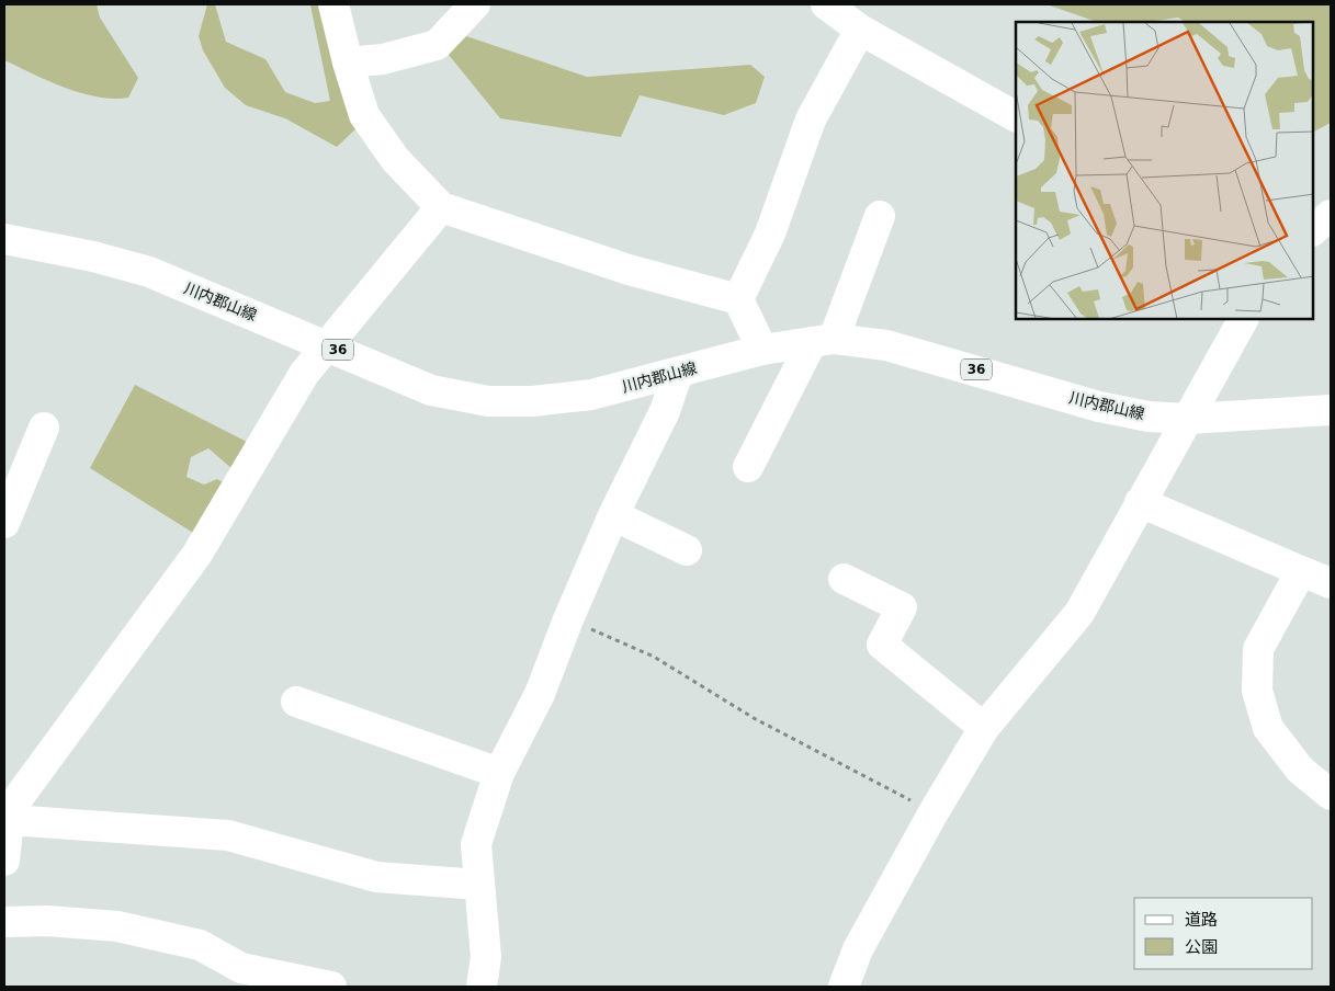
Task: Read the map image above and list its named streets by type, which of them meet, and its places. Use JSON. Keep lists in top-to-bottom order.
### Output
{
  "streets": {
    "street": ["川内郡山線", "36"]
  },
  "legend": ["道路", "公園"]
}
